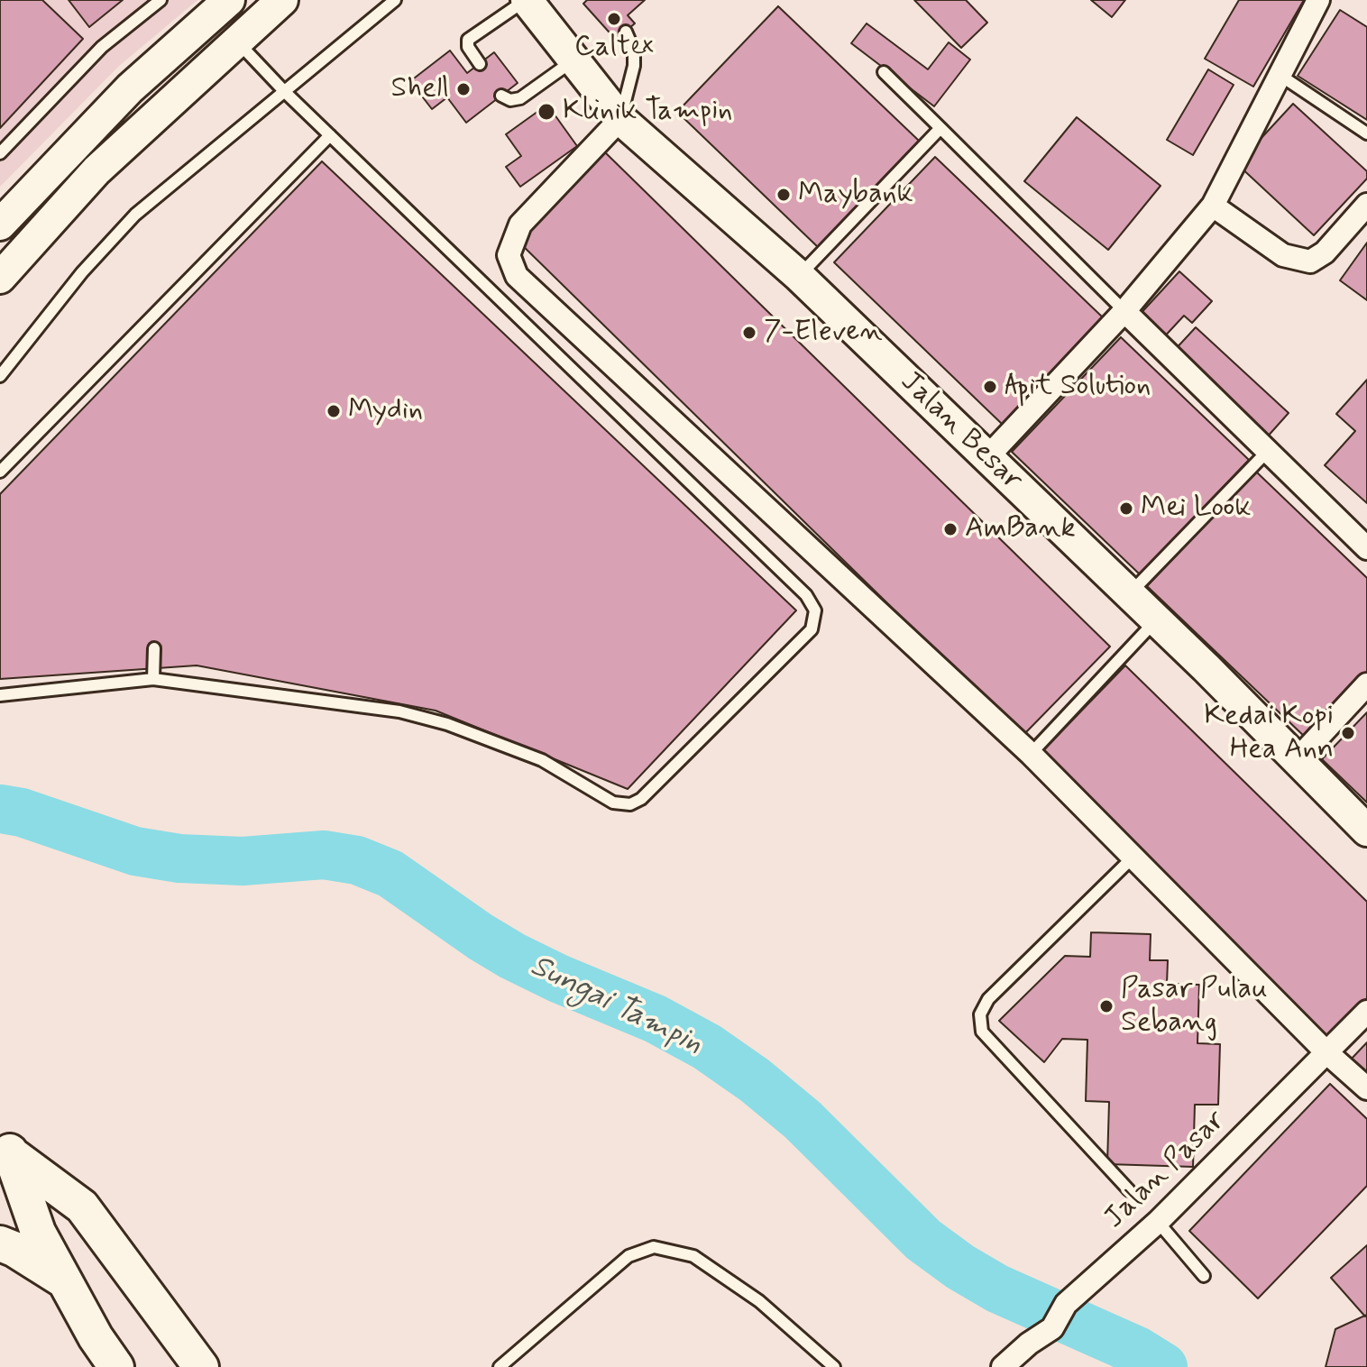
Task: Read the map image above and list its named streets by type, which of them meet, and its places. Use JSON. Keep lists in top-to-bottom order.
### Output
{
  "streets": {
    "street": ["Jalan Besar", "Jalan Pasar"]
  },
  "water": ["Sungai Tampin"],
  "places": [
    "Caltex",
    "Shell",
    "Klinik Tampin",
    "Maybank",
    "7-Eleven",
    "Apit Solution",
    "Mydin",
    "Mei Look",
    "AmBank",
    "Kedai Kopi Hea Ann",
    "Pasar Pulau Sebang"
  ]
}
